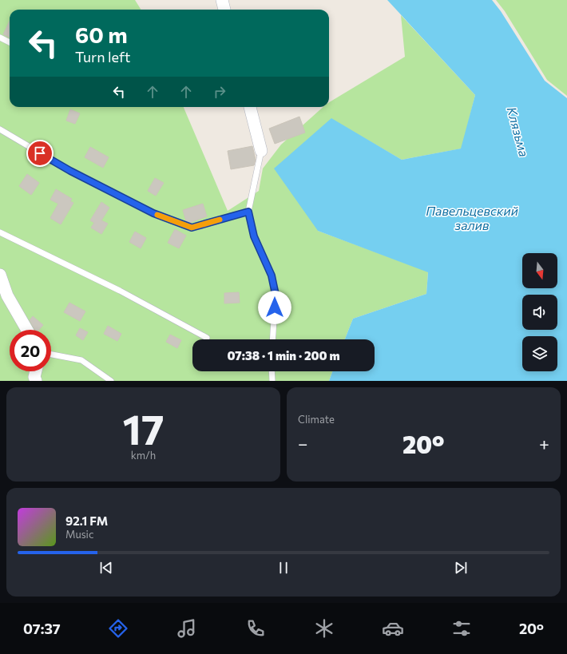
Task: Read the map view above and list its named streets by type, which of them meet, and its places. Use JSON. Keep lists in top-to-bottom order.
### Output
{
  "water": ["Клязьма", "Павельцевский залив"],
  "north": "bottom",
  "page": {
    "turn": ["60 m", "Turn left"],
    "limit": "20",
    "trip": "07:38 · 1 min · 200 m",
    "tile": [
      ["17", "km/h"],
      "Climate"
    ],
    "heat": ["−", "20°", "+"],
    "song": ["92.1 FM", "Music"],
    "tabs": ["07:37", "20°"]
  }
}
